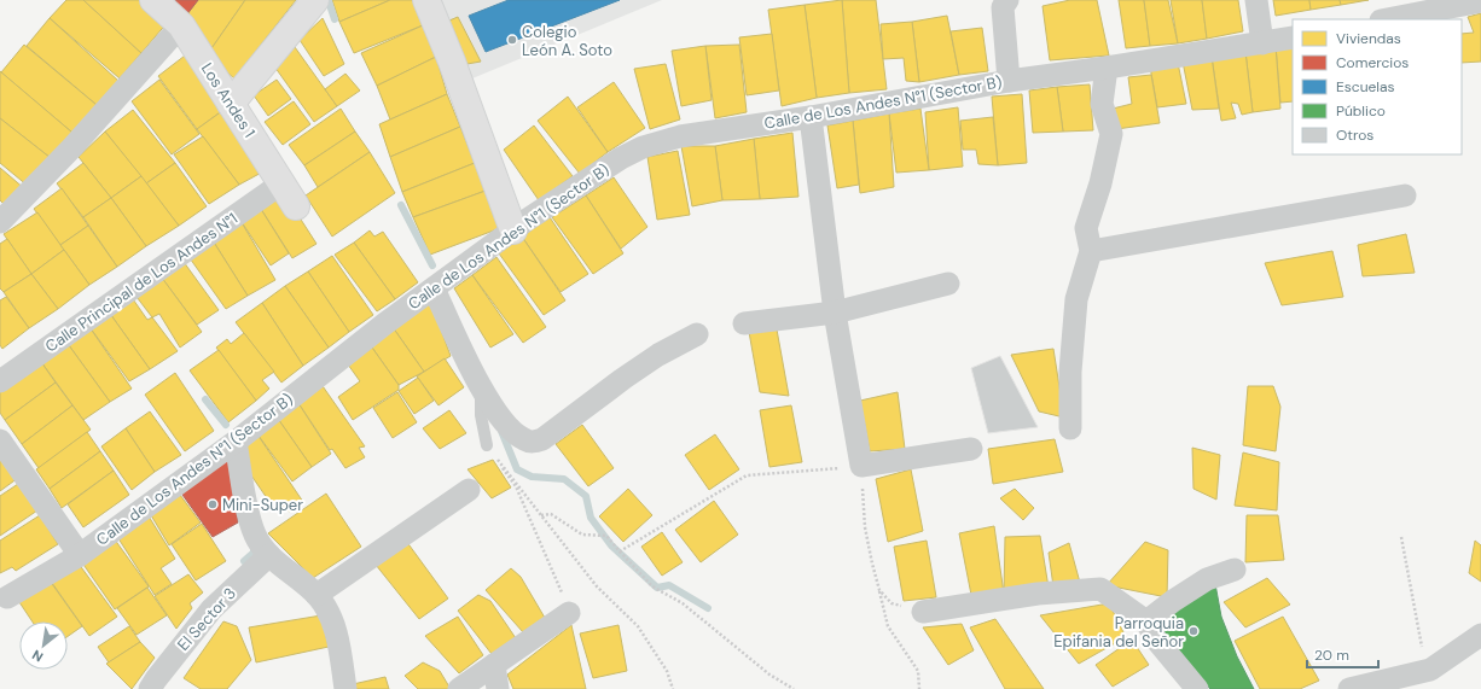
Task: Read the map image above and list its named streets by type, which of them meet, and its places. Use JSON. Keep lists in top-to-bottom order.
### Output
{
  "streets": {
    "street": [
      "Los Andes 1",
      "Calle de Los Andes N°1 (Sector B)",
      "Calle Principal de Los Andes N°1",
      "El Sector 3"
    ]
  },
  "crossings": [
    ["Los Andes 1", "Calle Principal de Los Andes N°1"]
  ],
  "places": ["Colegio León A. Soto", "Mini-Super", "Parroquia Epifania del Señor"],
  "legend": [
    "Viviendas",
    "Comercios",
    "Escuelas",
    "Público",
    "Otros"
  ],
  "scale_bar": "20 m",
  "north": "bottom left"
}
